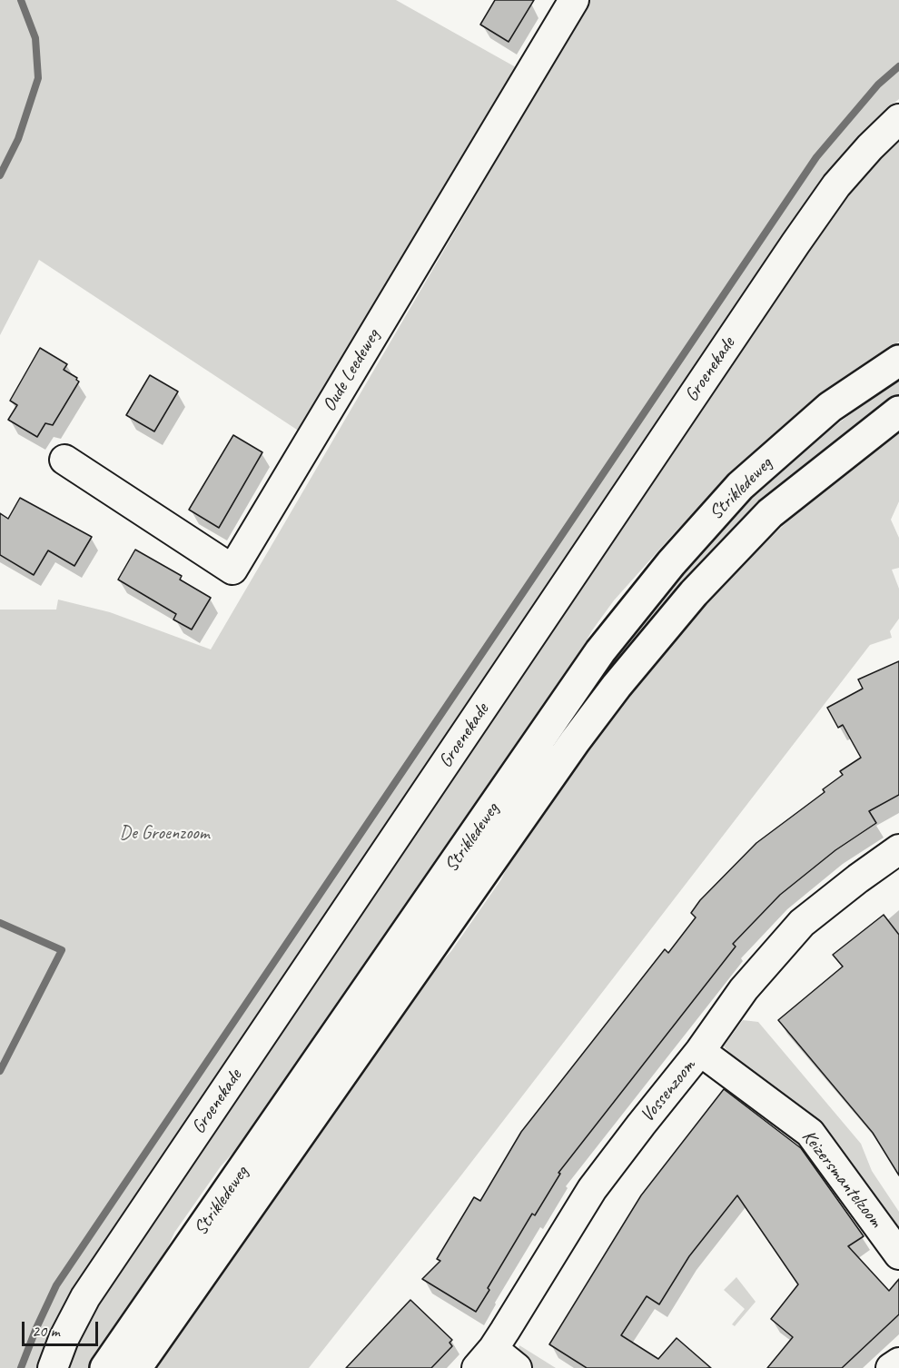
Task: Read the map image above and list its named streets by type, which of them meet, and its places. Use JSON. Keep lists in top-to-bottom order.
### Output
{
  "streets": {
    "main road": ["Strikledeweg"],
    "street": [
      "Groenekade",
      "Oude Leedeweg",
      "Vossenzoom",
      "Keizersmantelzoom"
    ]
  },
  "crossings": [
    ["Vossenzoom", "Keizersmantelzoom"]
  ],
  "parks": ["De Groenzoom"],
  "scale_bar": "20 m"
}
